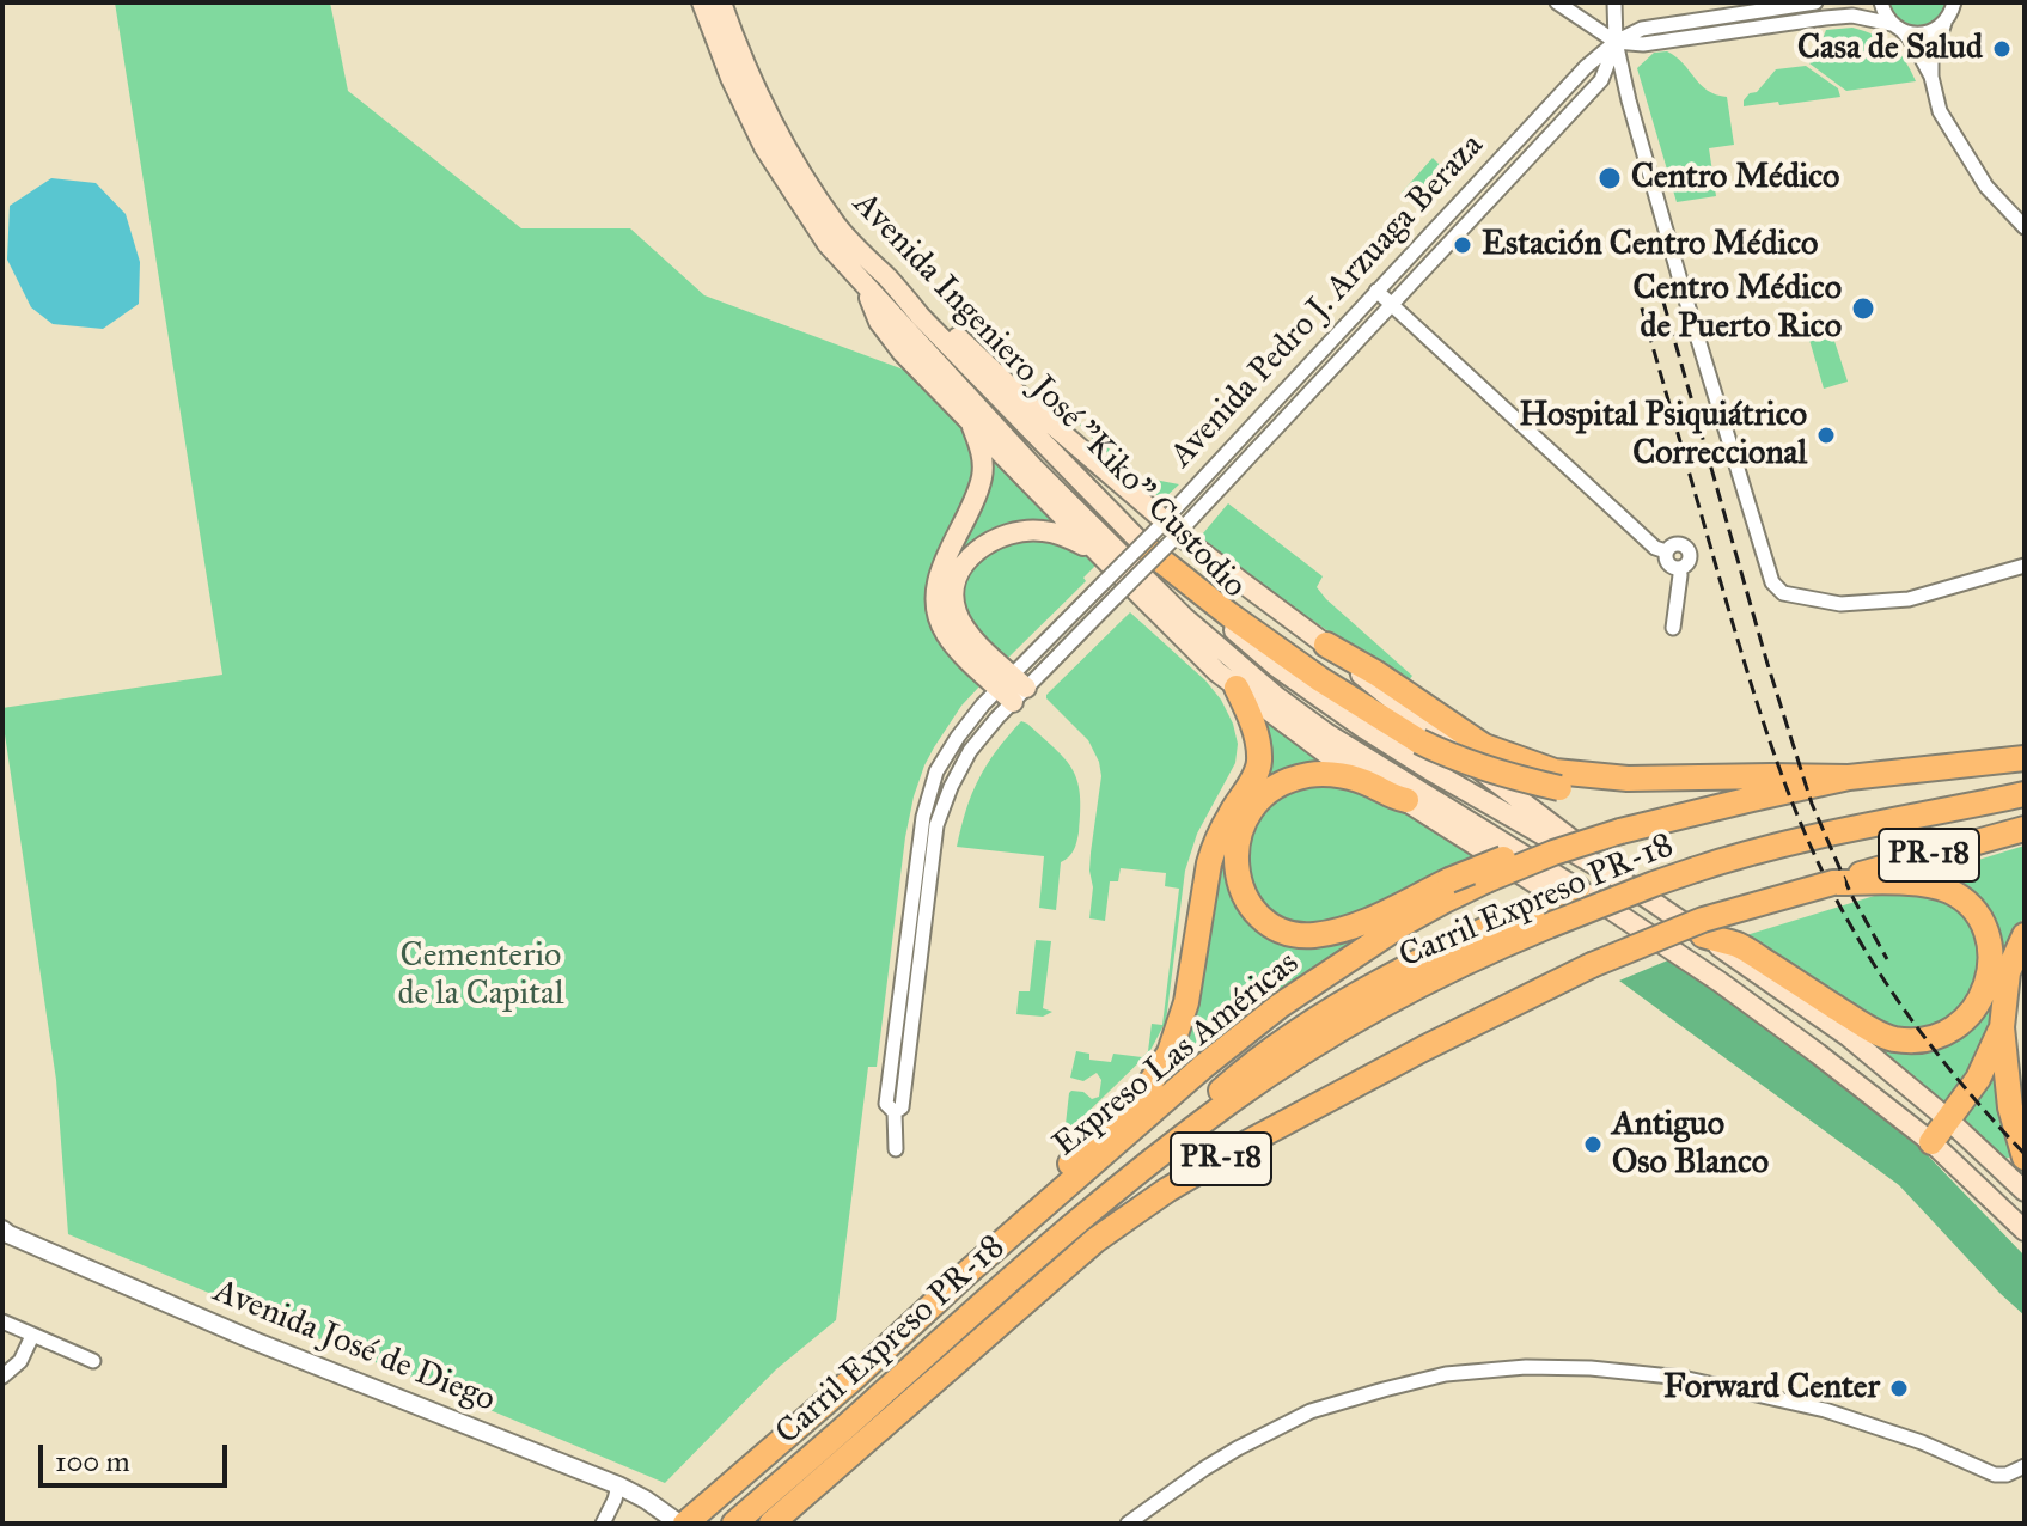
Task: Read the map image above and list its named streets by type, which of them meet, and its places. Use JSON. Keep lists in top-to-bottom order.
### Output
{
  "streets": {
    "highway": ["PR-18", "Carril Expreso PR-18", "Expreso Las Américas"],
    "main road": ["Avenida Ingeniero José \"Kiko\" Custodio"],
    "street": ["Avenida Pedro J. Arzuaga Beraza", "Avenida José de Diego"]
  },
  "crossings": [
    ["Avenida Pedro J. Arzuaga Beraza", "Avenida Ingeniero José \"Kiko\" Custodio"],
    ["Expreso Las Américas", "Avenida José de Diego"]
  ],
  "parks": ["Cementerio de la Capital"],
  "places": [
    "Casa de Salud",
    "Centro Médico",
    "Estación Centro Médico",
    "Centro Médico de Puerto Rico",
    "Hospital Psiquiátrico Correccional",
    "Antiguo Oso Blanco",
    "Forward Center"
  ],
  "scale_bar": "100 m"
}
